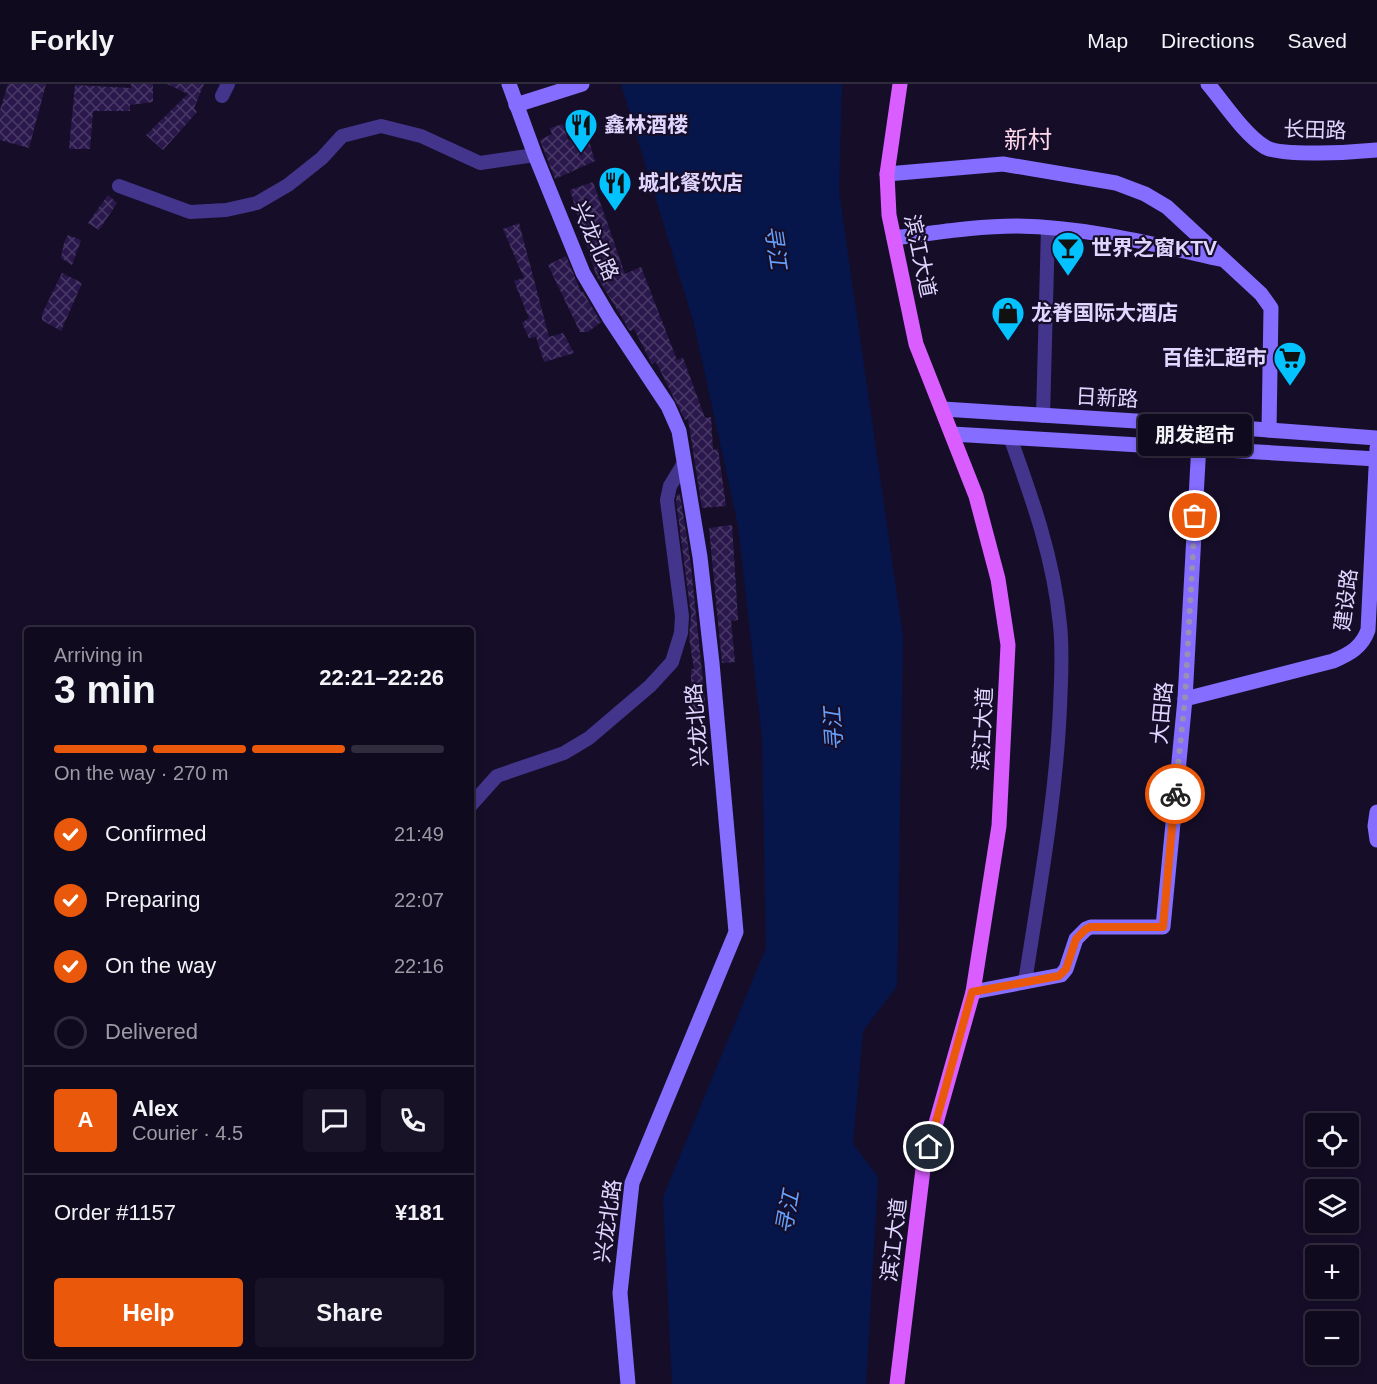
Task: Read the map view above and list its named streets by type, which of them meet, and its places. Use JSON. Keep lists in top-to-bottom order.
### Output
{
  "streets": {
    "main road": [
      "长田路",
      "兴龙北路",
      "滨江大道",
      "日新路",
      "建设路",
      "大田路"
    ]
  },
  "crossings": [
    ["滨江大道", "日新路"],
    ["滨江大道", "大田路"],
    ["日新路", "建设路"],
    ["日新路", "大田路"],
    ["建设路", "大田路"]
  ],
  "districts": ["新村"],
  "water": ["寻江"],
  "places": {
    "restaurant": ["鑫林酒楼", "城北餐饮店"],
    "bar": ["世界之窗KTV"],
    "shop": ["龙脊国际大酒店"],
    "supermarket": ["百佳汇超市"],
    "other": ["朋发超市"]
  },
  "page": {
    "header": "Forkly",
    "nav": ["Map", "Directions", "Saved"],
    "bubble": "朋发超市",
    "heading": ["3 min", "Arriving in", "22:21–22:26"],
    "panel": [
      "Alex",
      "Courier · 4.5",
      "Order #1157",
      "¥181"
    ],
    "bar": "On the way · 270 m",
    "list": [
      ["Confirmed", "21:49"],
      ["Preparing", "22:07"],
      ["On the way", "22:16"],
      "Delivered"
    ],
    "round": "A",
    "map_buttons": ["+", "−"],
    "buttons": ["Help", "Share"]
  }
}
